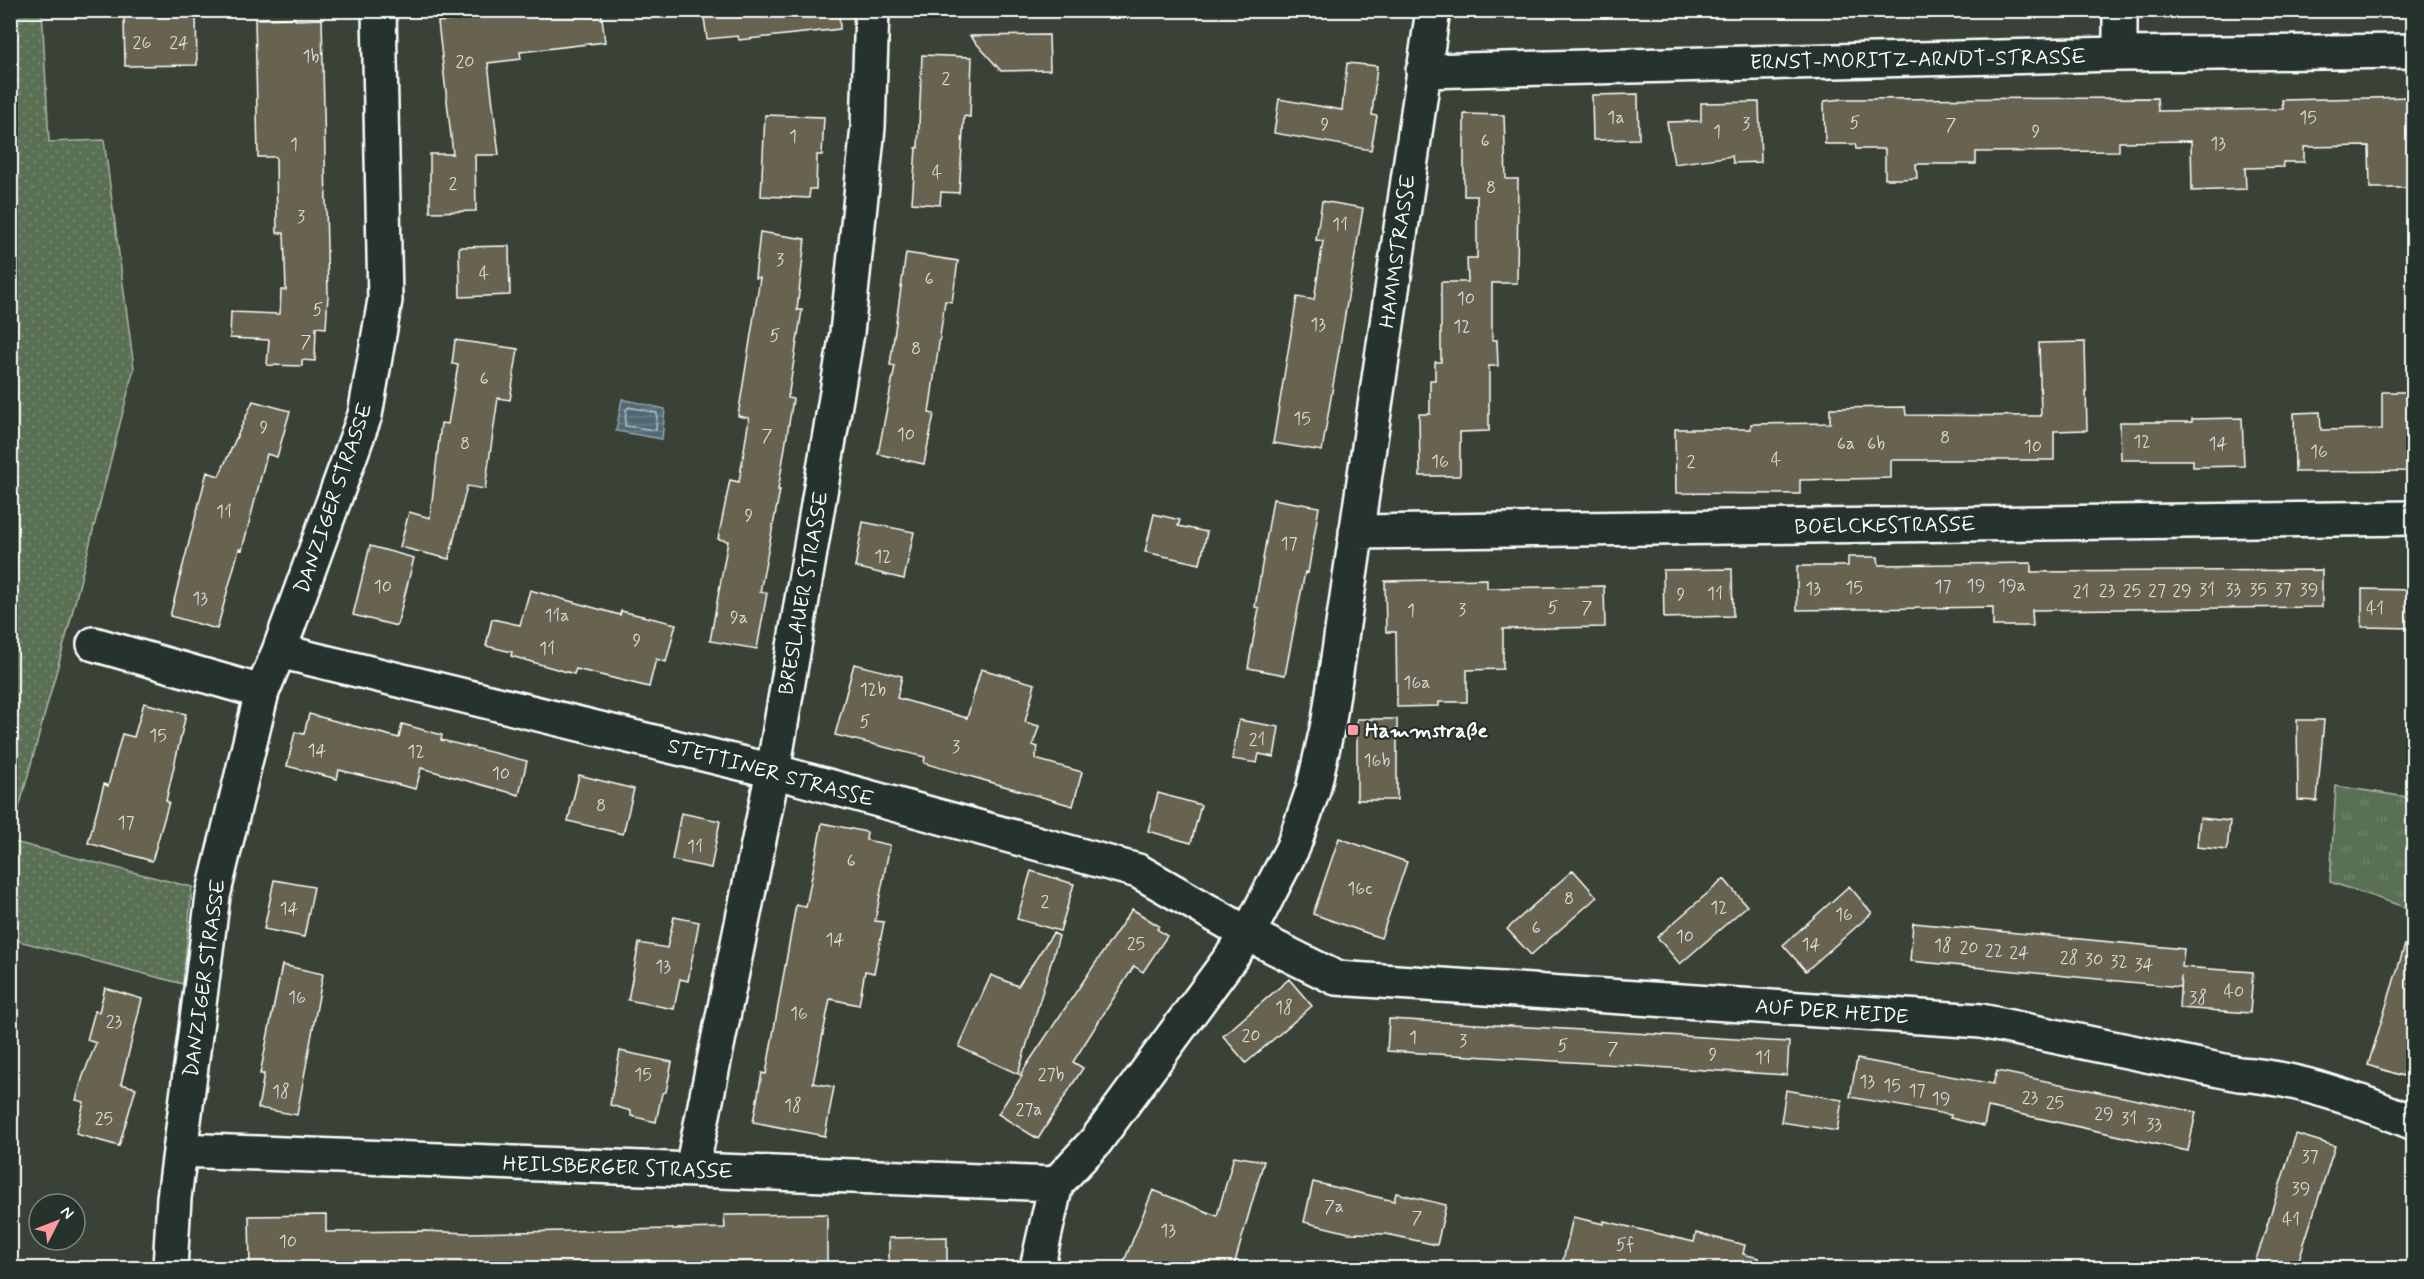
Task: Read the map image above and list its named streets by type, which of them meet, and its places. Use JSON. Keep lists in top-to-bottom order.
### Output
{
  "streets": {
    "street": [
      "ERNST-MORITZ-ARNDT-STRASSE",
      "HAMMSTRASSE",
      "DANZIGER STRASSE",
      "BOELCKESTRASSE",
      "BRESLAUER STRASSE",
      "STETTINER STRASSE",
      "AUF DER HEIDE",
      "HEILSBERGER STRASSE"
    ]
  },
  "crossings": [
    ["ERNST-MORITZ-ARNDT-STRASSE", "HAMMSTRASSE"],
    ["HAMMSTRASSE", "BOELCKESTRASSE"],
    ["HAMMSTRASSE", "STETTINER STRASSE"],
    ["HAMMSTRASSE", "AUF DER HEIDE"],
    ["HAMMSTRASSE", "HEILSBERGER STRASSE"],
    ["DANZIGER STRASSE", "STETTINER STRASSE"],
    ["DANZIGER STRASSE", "HEILSBERGER STRASSE"],
    ["BRESLAUER STRASSE", "STETTINER STRASSE"],
    ["BRESLAUER STRASSE", "HEILSBERGER STRASSE"],
    ["STETTINER STRASSE", "AUF DER HEIDE"]
  ],
  "places": {
    "transit": ["Hammstraße"]
  },
  "house_numbers": [
    "26",
    "24",
    "1b",
    "20",
    "2",
    "1a",
    "15",
    "5",
    "3",
    "9",
    "7",
    "1",
    "9",
    "1",
    "6",
    "13",
    "1",
    "4",
    "2",
    "8",
    "3",
    "11",
    "3",
    "4",
    "6",
    "10",
    "5",
    "13",
    "12",
    "5",
    "7",
    "8",
    "6",
    "15",
    "9",
    "10",
    "7",
    "8",
    "12",
    "8",
    "6a",
    "6b",
    "14",
    "10",
    "16",
    "4",
    "16",
    "2",
    "11",
    "9",
    "17",
    "12",
    "19",
    "19a",
    "10",
    "17",
    "15",
    "13",
    "31",
    "33",
    "35",
    "37",
    "39",
    "23",
    "25",
    "27",
    "29",
    "21",
    "11",
    "9",
    "13",
    "5",
    "7",
    "41",
    "3",
    "1",
    "11a",
    "9a",
    "9",
    "11",
    "16a",
    "12b",
    "5",
    "15",
    "21",
    "3",
    "14",
    "12",
    "16b",
    "10",
    "8",
    "17",
    "11",
    "6",
    "16c",
    "8",
    "2",
    "12",
    "14",
    "16",
    "6",
    "10",
    "14",
    "25",
    "14",
    "18",
    "20",
    "22",
    "24",
    "28",
    "30",
    "32",
    "34",
    "13",
    "40",
    "16",
    "38",
    "18",
    "16",
    "23",
    "20",
    "1",
    "3",
    "5",
    "7",
    "9",
    "11",
    "15",
    "27b",
    "13",
    "15",
    "17",
    "18",
    "23",
    "19",
    "25",
    "18",
    "27a",
    "29",
    "25",
    "31",
    "33",
    "37",
    "39",
    "7a",
    "7",
    "41",
    "13",
    "10",
    "5f"
  ],
  "north": "top right"
}
